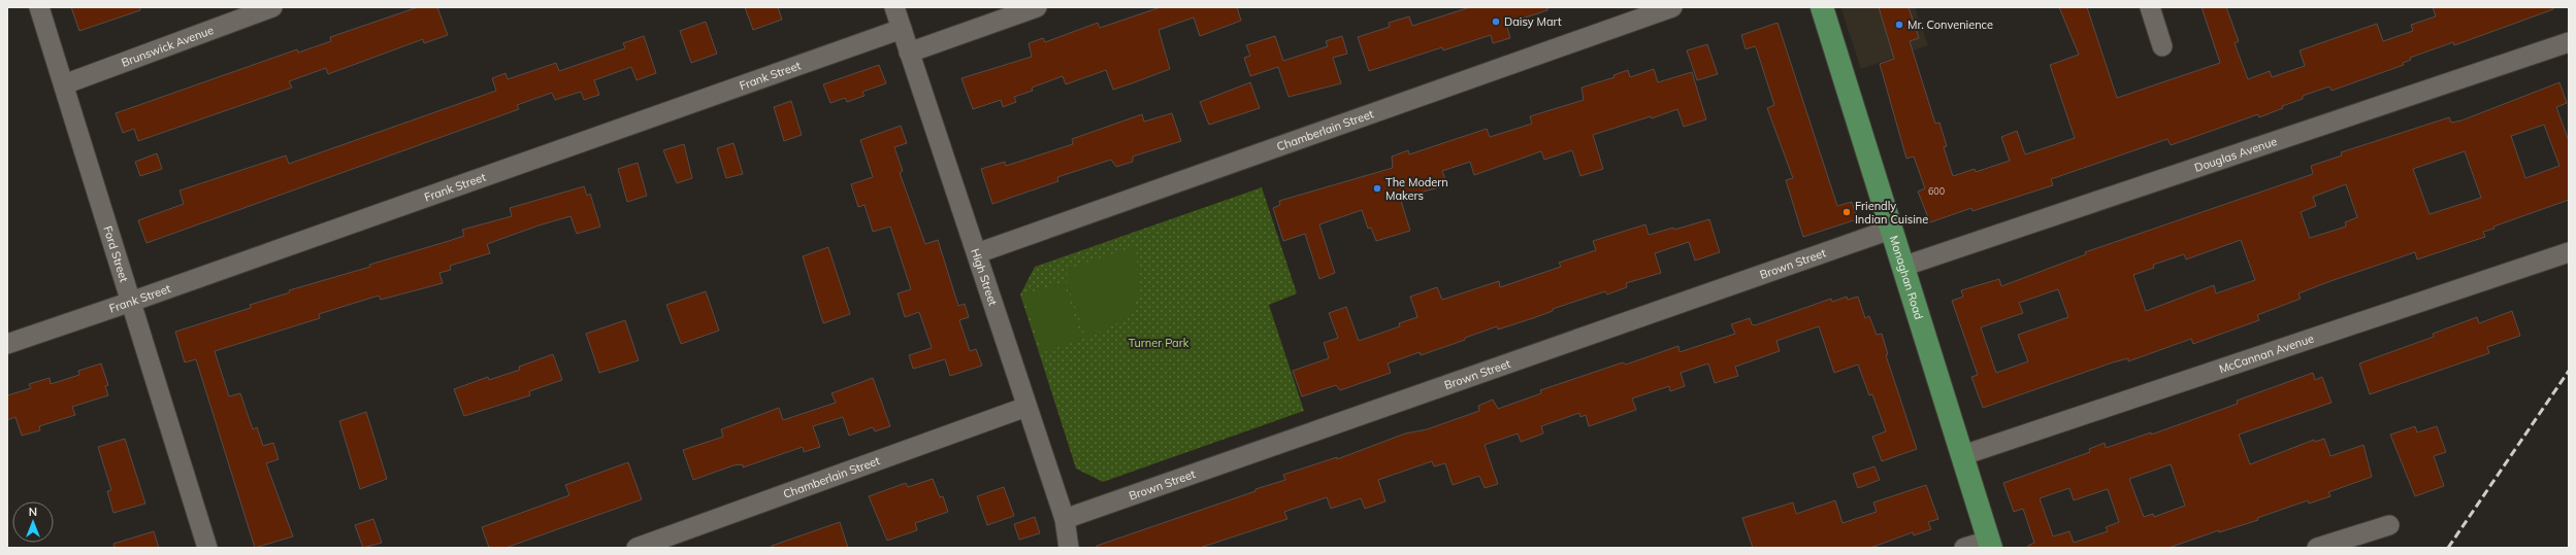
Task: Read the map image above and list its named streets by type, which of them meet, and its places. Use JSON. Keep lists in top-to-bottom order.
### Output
{
  "streets": {
    "main road": ["Monaghan Road"],
    "street": [
      "Brunswick Avenue",
      "Frank Street",
      "Chamberlain Street",
      "Douglas Avenue",
      "Ford Street",
      "Brown Street",
      "High Street",
      "McCannan Avenue"
    ]
  },
  "crossings": [
    ["Brunswick Avenue", "Ford Street"],
    ["Frank Street", "Ford Street"],
    ["Frank Street", "High Street"],
    ["Chamberlain Street", "High Street"],
    ["Douglas Avenue", "Monaghan Road"],
    ["Brown Street", "High Street"],
    ["Brown Street", "Monaghan Road"],
    ["Monaghan Road", "McCannan Avenue"]
  ],
  "parks": ["Turner Park"],
  "places": [
    "Daisy Mart",
    "Mr. Convenience",
    "The Modern Makers",
    "Friendly Indian Cuisine"
  ],
  "house_numbers": ["600"],
  "north": "top"
}
